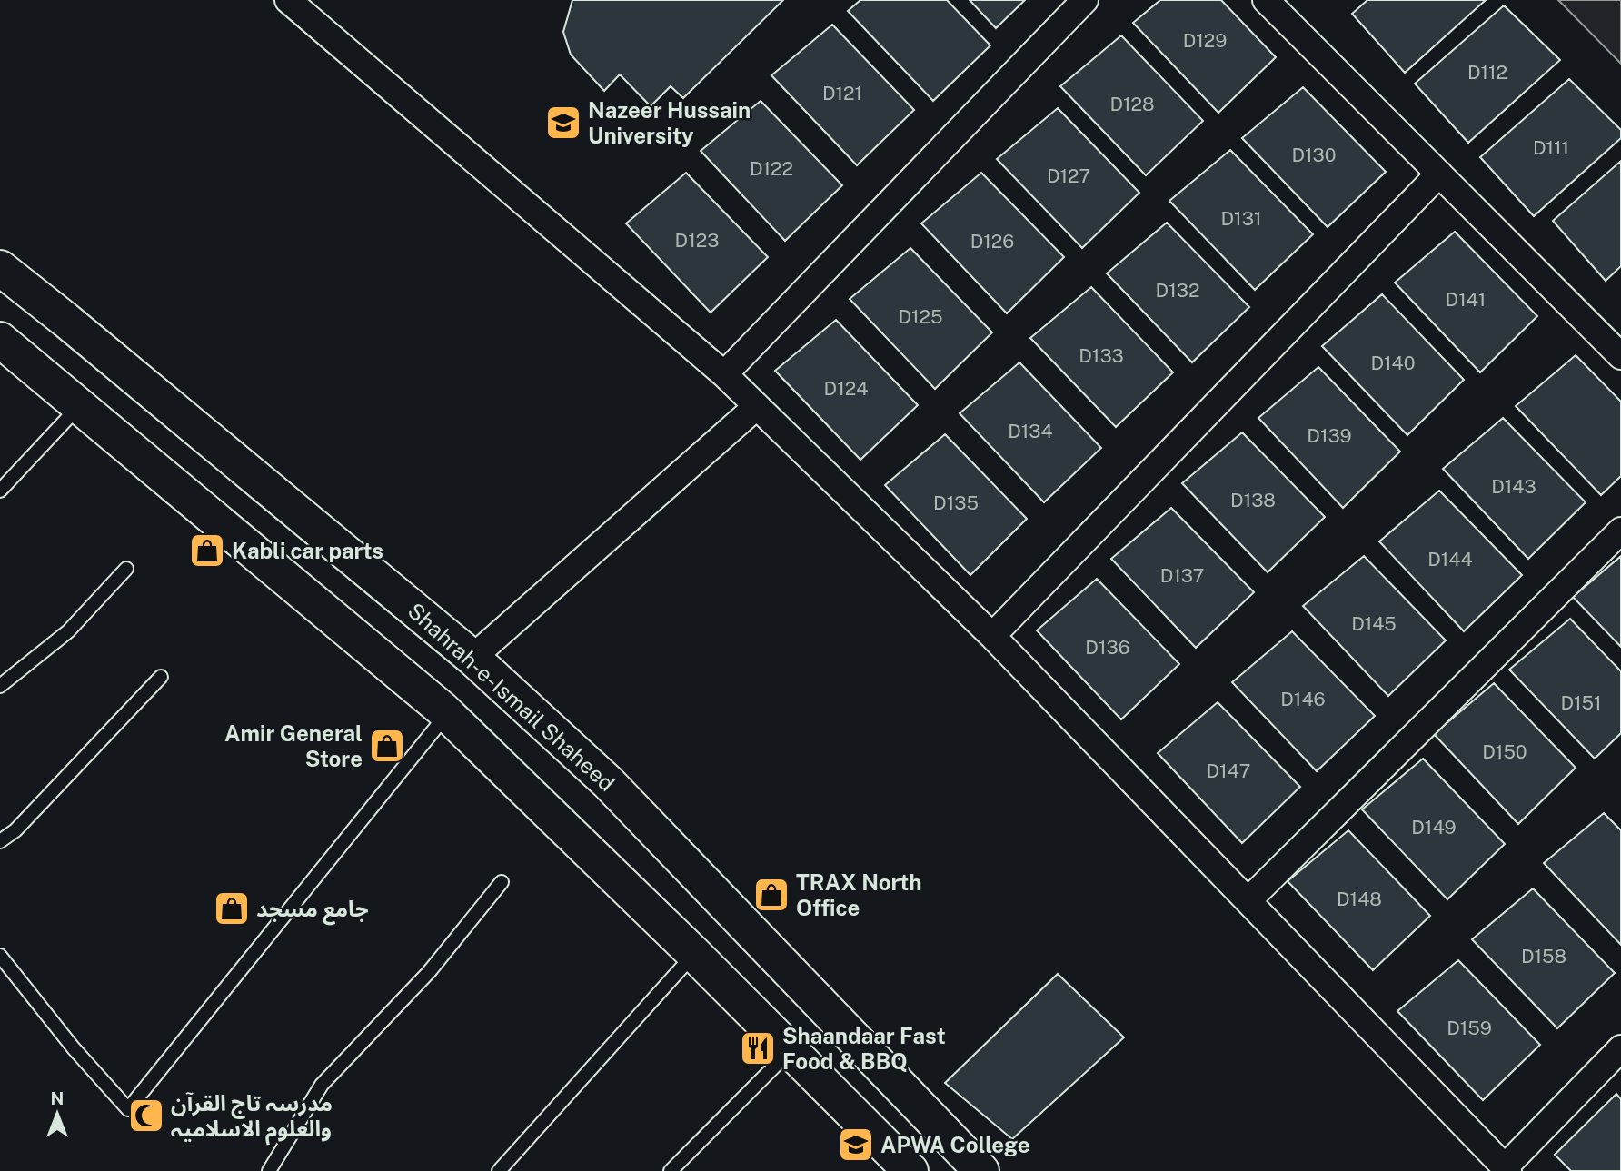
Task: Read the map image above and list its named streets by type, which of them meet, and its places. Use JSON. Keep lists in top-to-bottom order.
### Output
{
  "streets": {
    "main road": ["Shahrah-e-Ismail Shaheed"]
  },
  "places": {
    "school or university": ["Nazeer Hussain University", "APWA College"],
    "shop": [
      "Kabli car parts",
      "Amir General Store",
      "TRAX North Office",
      "جامع مسجد"
    ],
    "restaurant": ["Shaandaar Fast Food & BBQ"],
    "mosque": ["مدرسہ تاج القرآن والعلوم الاسلامیہ"]
  },
  "house_numbers": [
    "D129",
    "D112",
    "D121",
    "D128",
    "D111",
    "D130",
    "D122",
    "D127",
    "D131",
    "D123",
    "D126",
    "D132",
    "D141",
    "D125",
    "D133",
    "D140",
    "D124",
    "D134",
    "D139",
    "D143",
    "D138",
    "D135",
    "D144",
    "D137",
    "D145",
    "D136",
    "D146",
    "D151",
    "D150",
    "D147",
    "D149",
    "D148",
    "D158",
    "D159"
  ],
  "north": "top"
}
